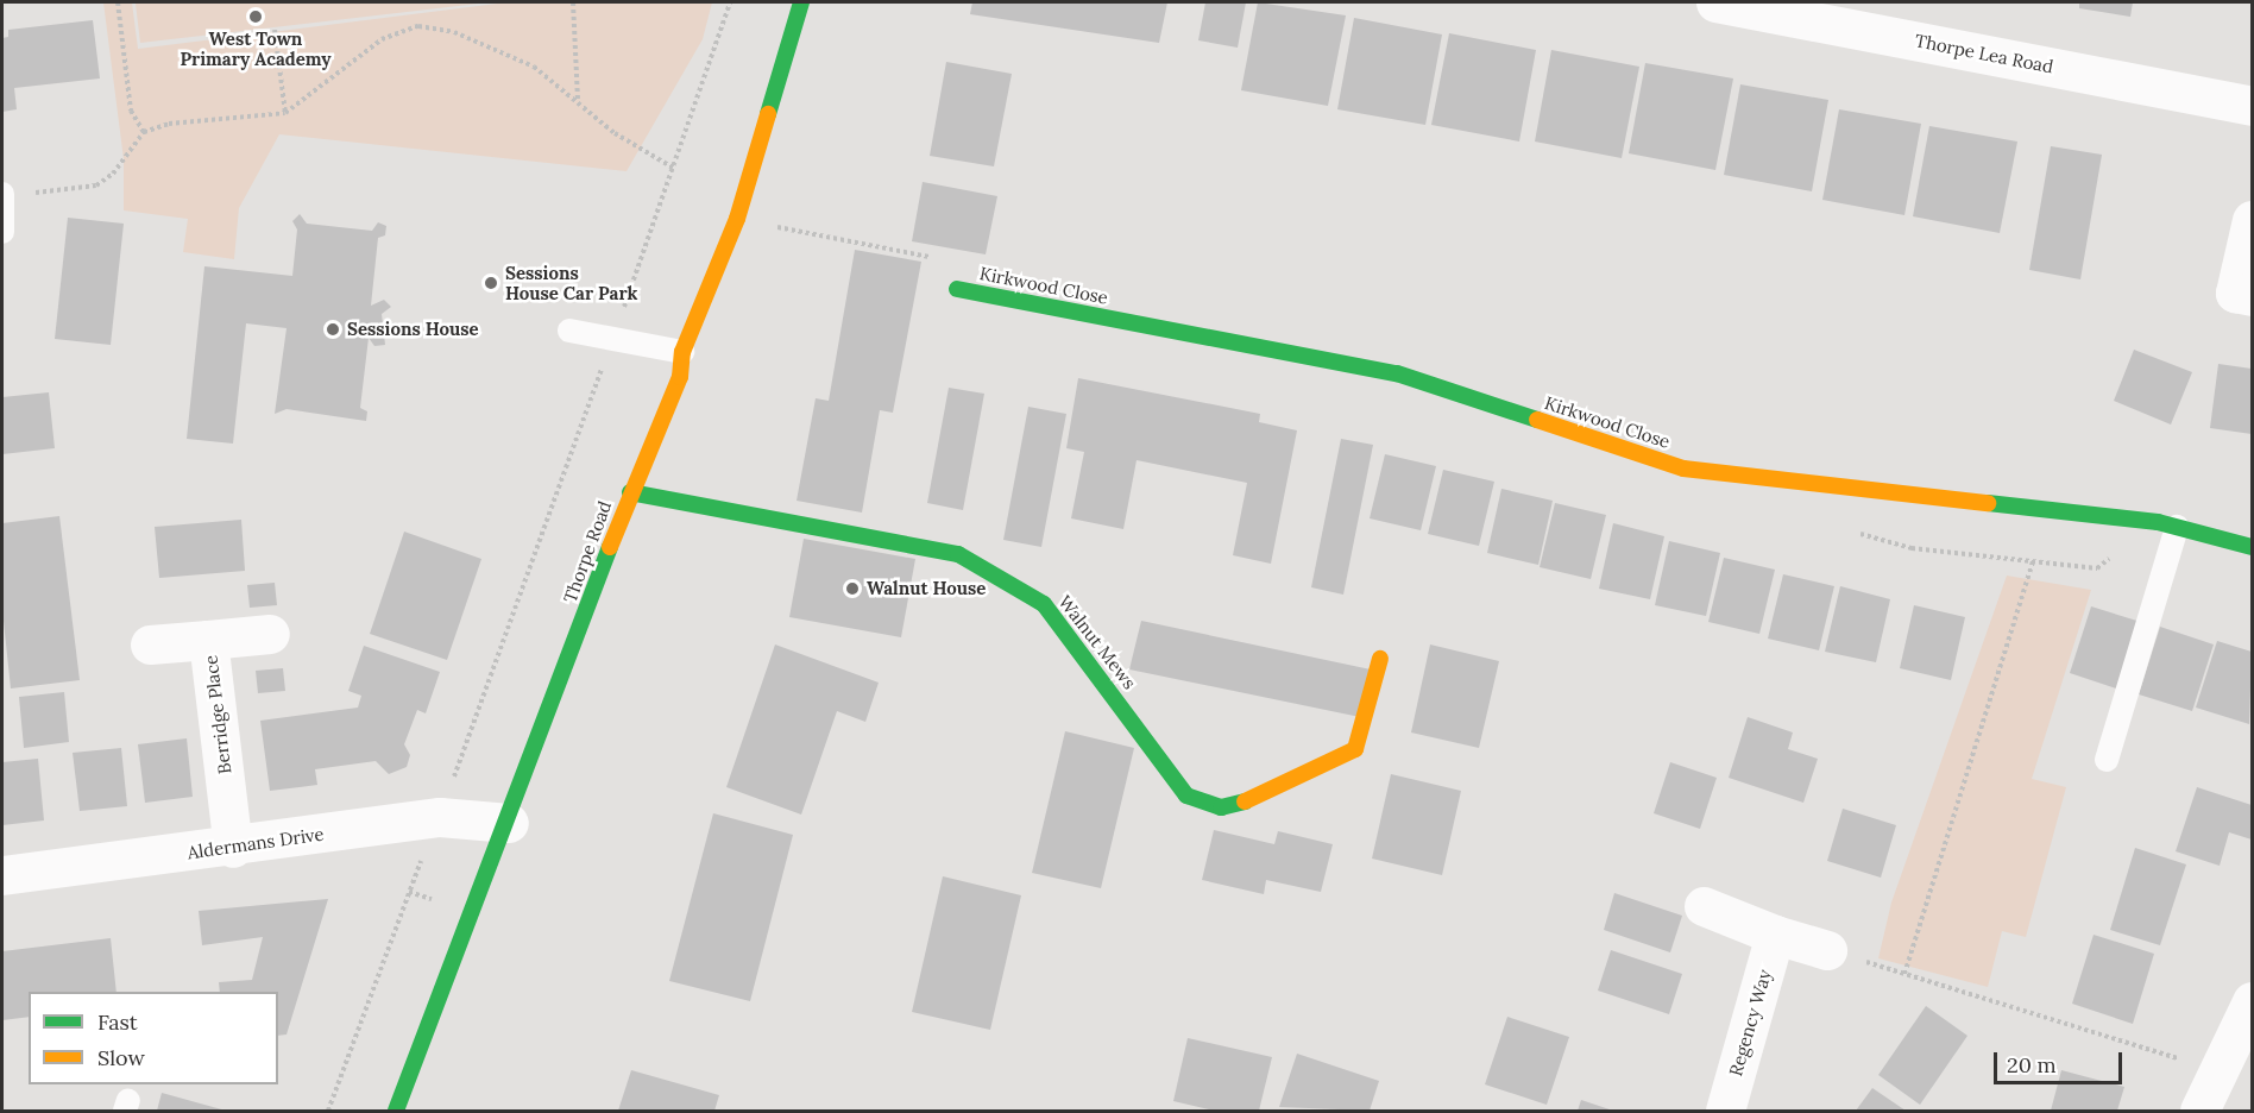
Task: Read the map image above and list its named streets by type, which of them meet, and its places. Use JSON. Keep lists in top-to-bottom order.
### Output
{
  "streets": {
    "street": [
      "Thorpe Lea Road",
      "Kirkwood Close",
      "Thorpe Road",
      "Walnut Mews",
      "Berridge Place",
      "Aldermans Drive",
      "Regency Way"
    ]
  },
  "crossings": [
    ["Thorpe Road", "Walnut Mews"],
    ["Thorpe Road", "Aldermans Drive"],
    ["Berridge Place", "Aldermans Drive"]
  ],
  "places": [
    "West Town Primary Academy",
    "Sessions House Car Park",
    "Sessions House",
    "Walnut House"
  ],
  "legend": ["Fast", "Slow"],
  "scale_bar": "20 m"
}
